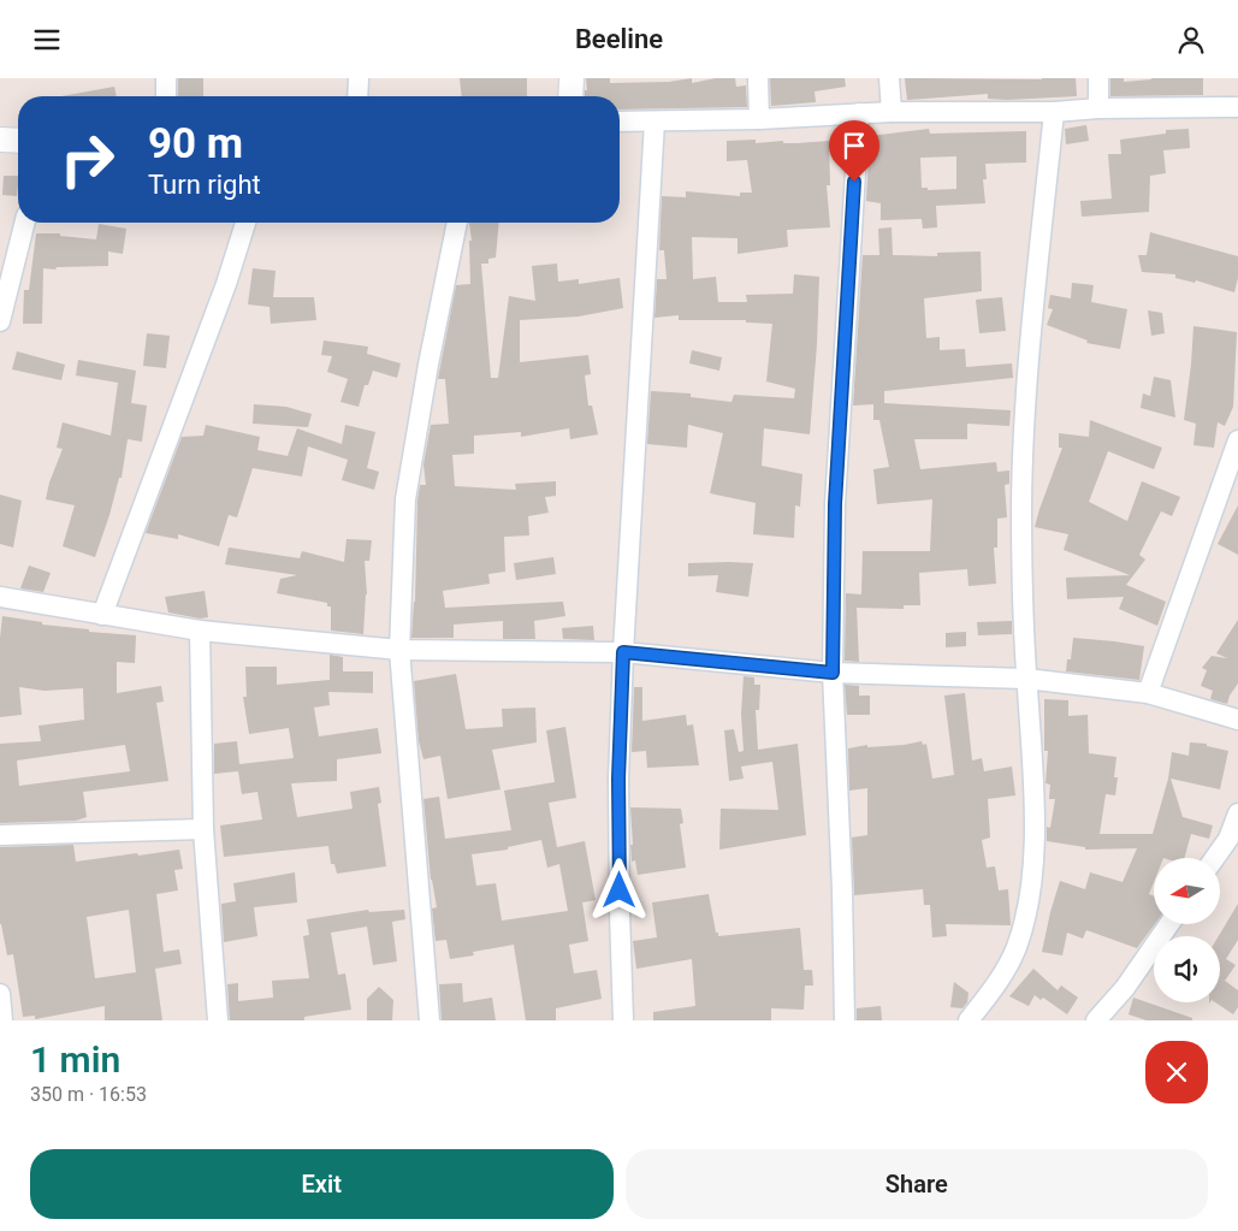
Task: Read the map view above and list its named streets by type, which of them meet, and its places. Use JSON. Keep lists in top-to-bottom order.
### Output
{
  "north": "left",
  "page": {
    "header": "Beeline",
    "turn": ["90 m", "Turn right"],
    "heading": ["1 min", "350 m · 16:53"],
    "buttons": ["Exit", "Share"]
  }
}
